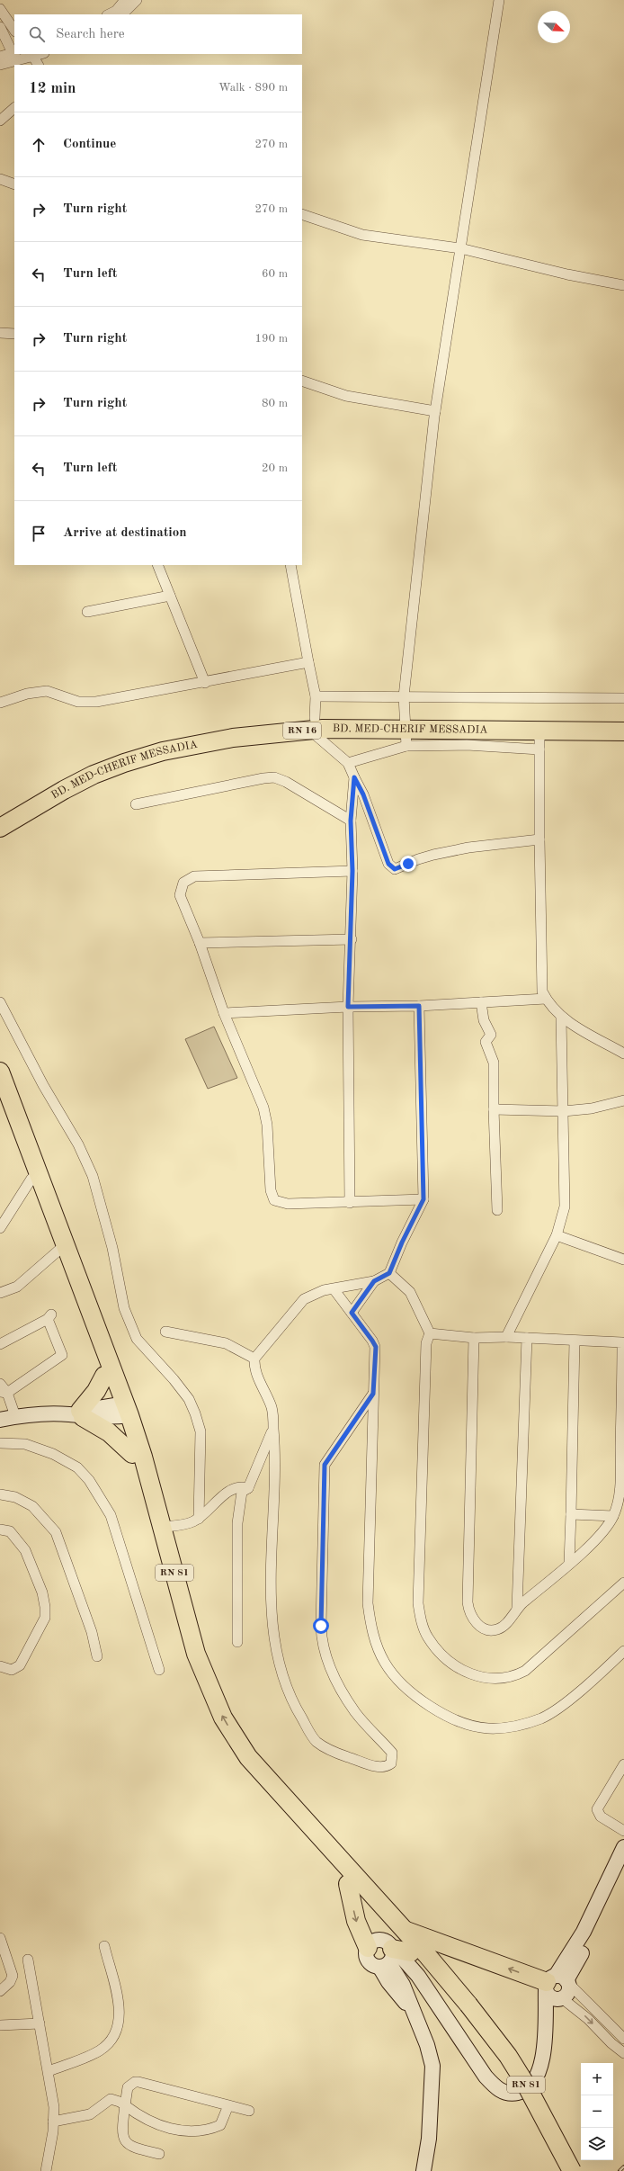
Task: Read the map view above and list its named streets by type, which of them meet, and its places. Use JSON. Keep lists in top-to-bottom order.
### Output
{
  "streets": {
    "highway": ["BD. MED-CHERIF MESSADIA", "RN 16", "RN 81"]
  },
  "north": "bottom right",
  "page": {
    "search": "Search here",
    "heading": ["12 min", "Walk · 890 m"],
    "list": [
      ["Continue", "270 m"],
      ["Turn right", "270 m"],
      ["Turn left", "60 m"],
      ["Turn right", "190 m"],
      ["Turn right", "80 m"],
      ["Turn left", "20 m"],
      "Arrive at destination"
    ],
    "map_buttons": ["+", "−"]
  }
}
